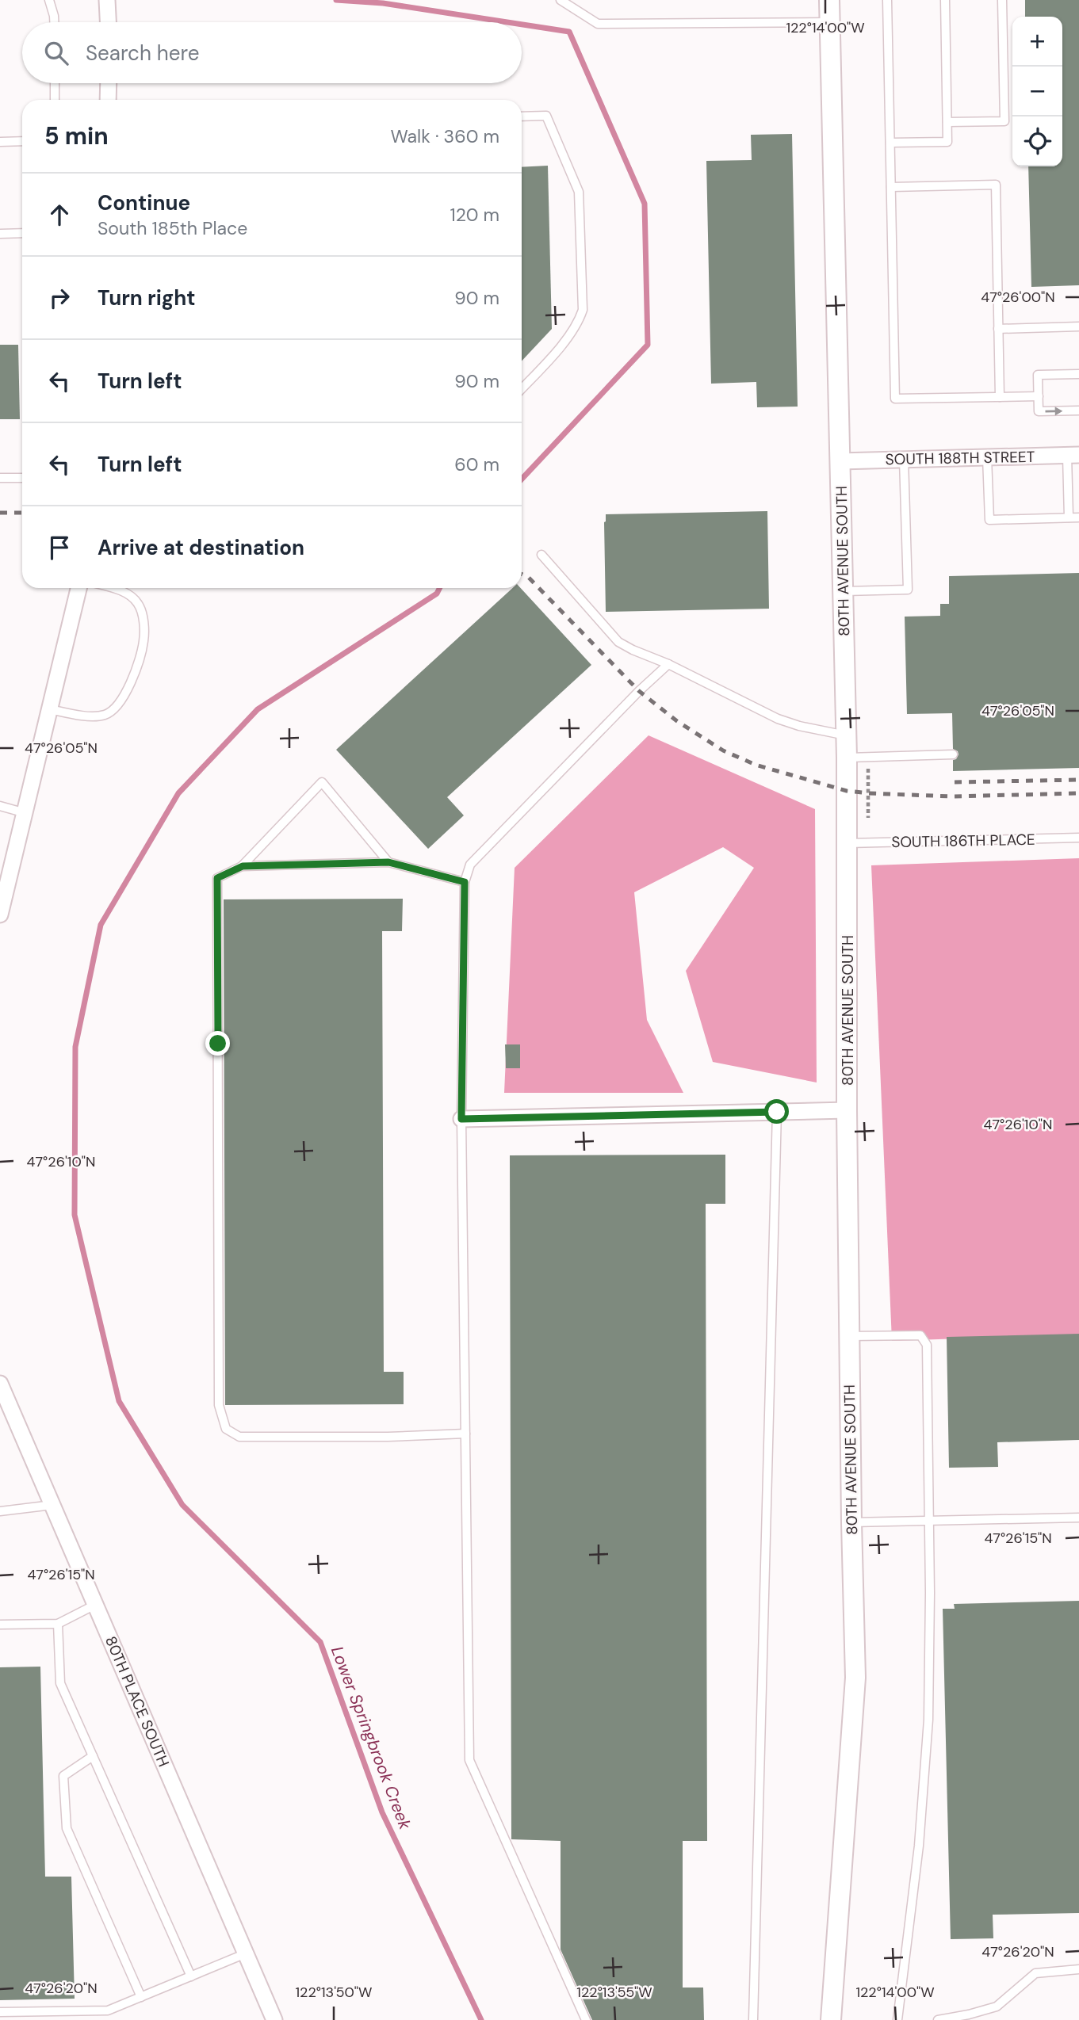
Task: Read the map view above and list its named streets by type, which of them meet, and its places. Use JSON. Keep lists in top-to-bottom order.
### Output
{
  "streets": {
    "street": ["SOUTH 188TH STREET", "80TH AVENUE SOUTH", "80TH PLACE SOUTH"],
    "lane": ["SOUTH 186TH PLACE"]
  },
  "crossings": [
    ["SOUTH 188TH STREET", "80TH AVENUE SOUTH"],
    ["80TH AVENUE SOUTH", "SOUTH 186TH PLACE"]
  ],
  "water": ["Lower Springbrook Creek"],
  "page": {
    "map_buttons": ["+", "−"],
    "search": "Search here",
    "heading": ["5 min", "Walk · 360 m"],
    "list": [
      ["Continue", "South 185th Place", "120 m"],
      ["Turn right", "90 m"],
      ["Turn left", "90 m"],
      ["Turn left", "60 m"],
      "Arrive at destination"
    ]
  },
  "coordinates": [
    "122°14'00\"W",
    "47°26'00\"N",
    "47°26'05\"N",
    "47°26'10\"N",
    "47°26'15\"N",
    "47°26'20\"N",
    "122°13'50\"W",
    "122°13'55\"W"
  ]
}
